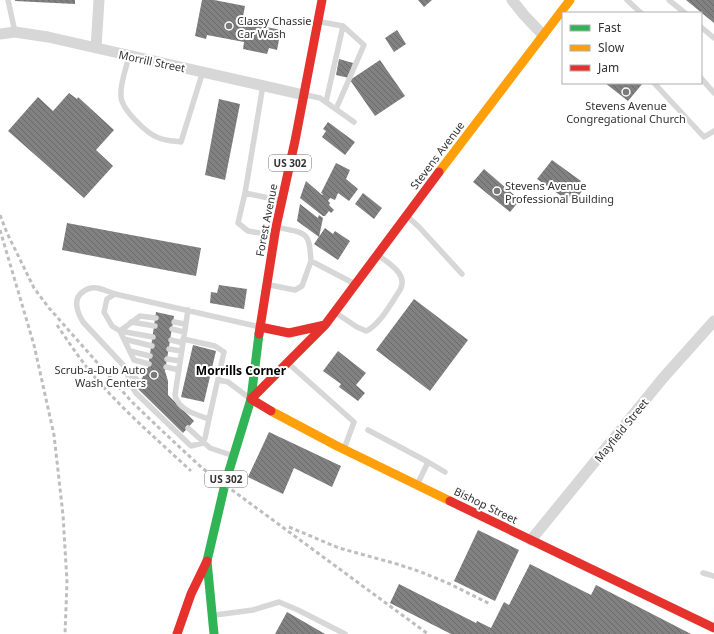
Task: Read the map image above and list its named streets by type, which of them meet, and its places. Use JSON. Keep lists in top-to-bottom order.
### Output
{
  "streets": {
    "main road": [
      "Stevens Avenue",
      "US 302",
      "Forest Avenue",
      "Bishop Street"
    ],
    "street": ["Morrill Street", "Mayfield Street"]
  },
  "crossings": [
    ["Morrill Street", "Forest Avenue"],
    ["Stevens Avenue", "US 302"],
    ["Stevens Avenue", "Forest Avenue"],
    ["Stevens Avenue", "Bishop Street"],
    ["US 302", "Forest Avenue"],
    ["US 302", "Bishop Street"],
    ["Forest Avenue", "Bishop Street"],
    ["Mayfield Street", "Bishop Street"]
  ],
  "districts": ["Morrills Corner"],
  "places": [
    "Classy Chassie Car Wash",
    "Stevens Avenue Congregational Church",
    "Stevens Avenue Professional Building",
    "Scrub-a-Dub Auto Wash Centers"
  ],
  "legend": ["Fast", "Slow", "Jam"]
}
